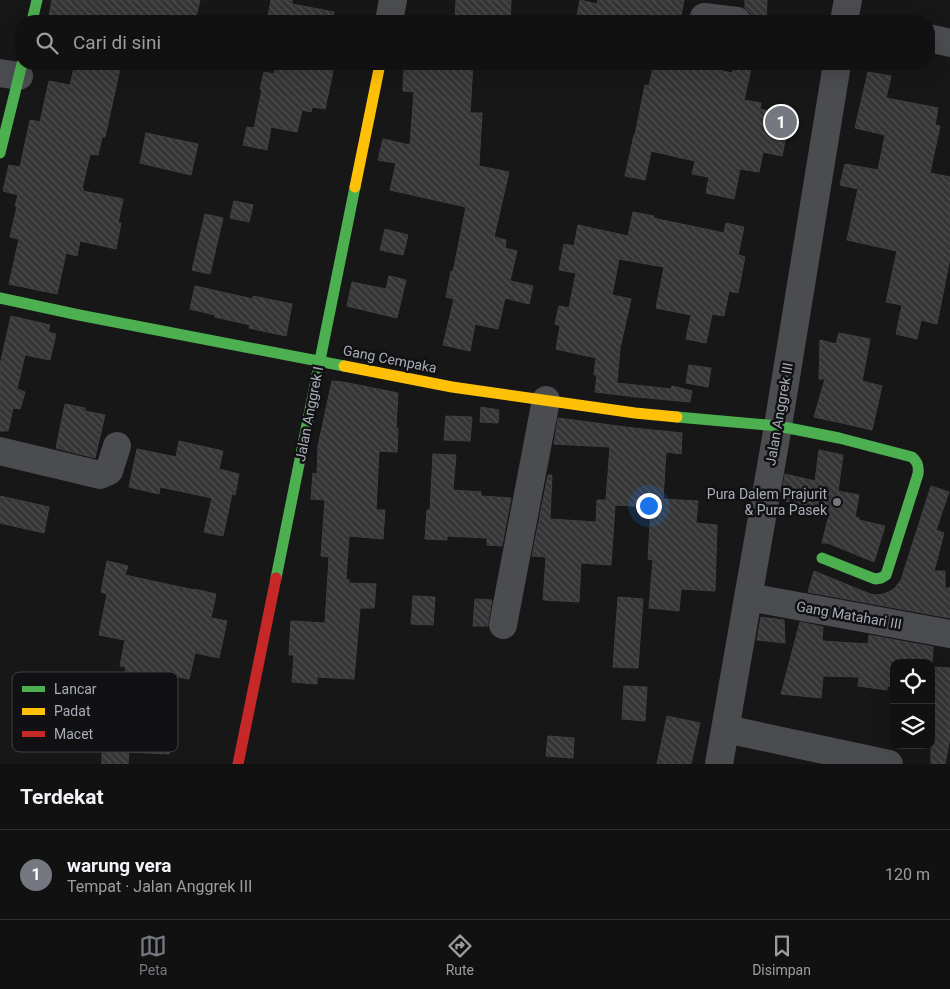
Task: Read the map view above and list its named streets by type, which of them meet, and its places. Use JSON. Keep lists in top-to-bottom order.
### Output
{
  "streets": {
    "street": [
      "Gang Cempaka",
      "Jalan Anggrek I",
      "Jalan Anggrek III",
      "Gang Matahari III"
    ]
  },
  "crossings": [
    ["Gang Cempaka", "Jalan Anggrek I"],
    ["Gang Cempaka", "Jalan Anggrek III"],
    ["Jalan Anggrek III", "Gang Matahari III"]
  ],
  "places": ["Pura Dalem Prajurit & Pura Pasek"],
  "legend": ["Lancar", "Padat", "Macet"],
  "page": {
    "search": "Cari di sini",
    "pins": "1",
    "heading": "Terdekat",
    "list": [
      {
        "mark": "1",
        "name": "warung vera",
        "note": "Tempat · Jalan Anggrek III",
        "value": "120 m"
      }
    ],
    "nav": ["Peta", "Rute", "Disimpan"]
  }
}
